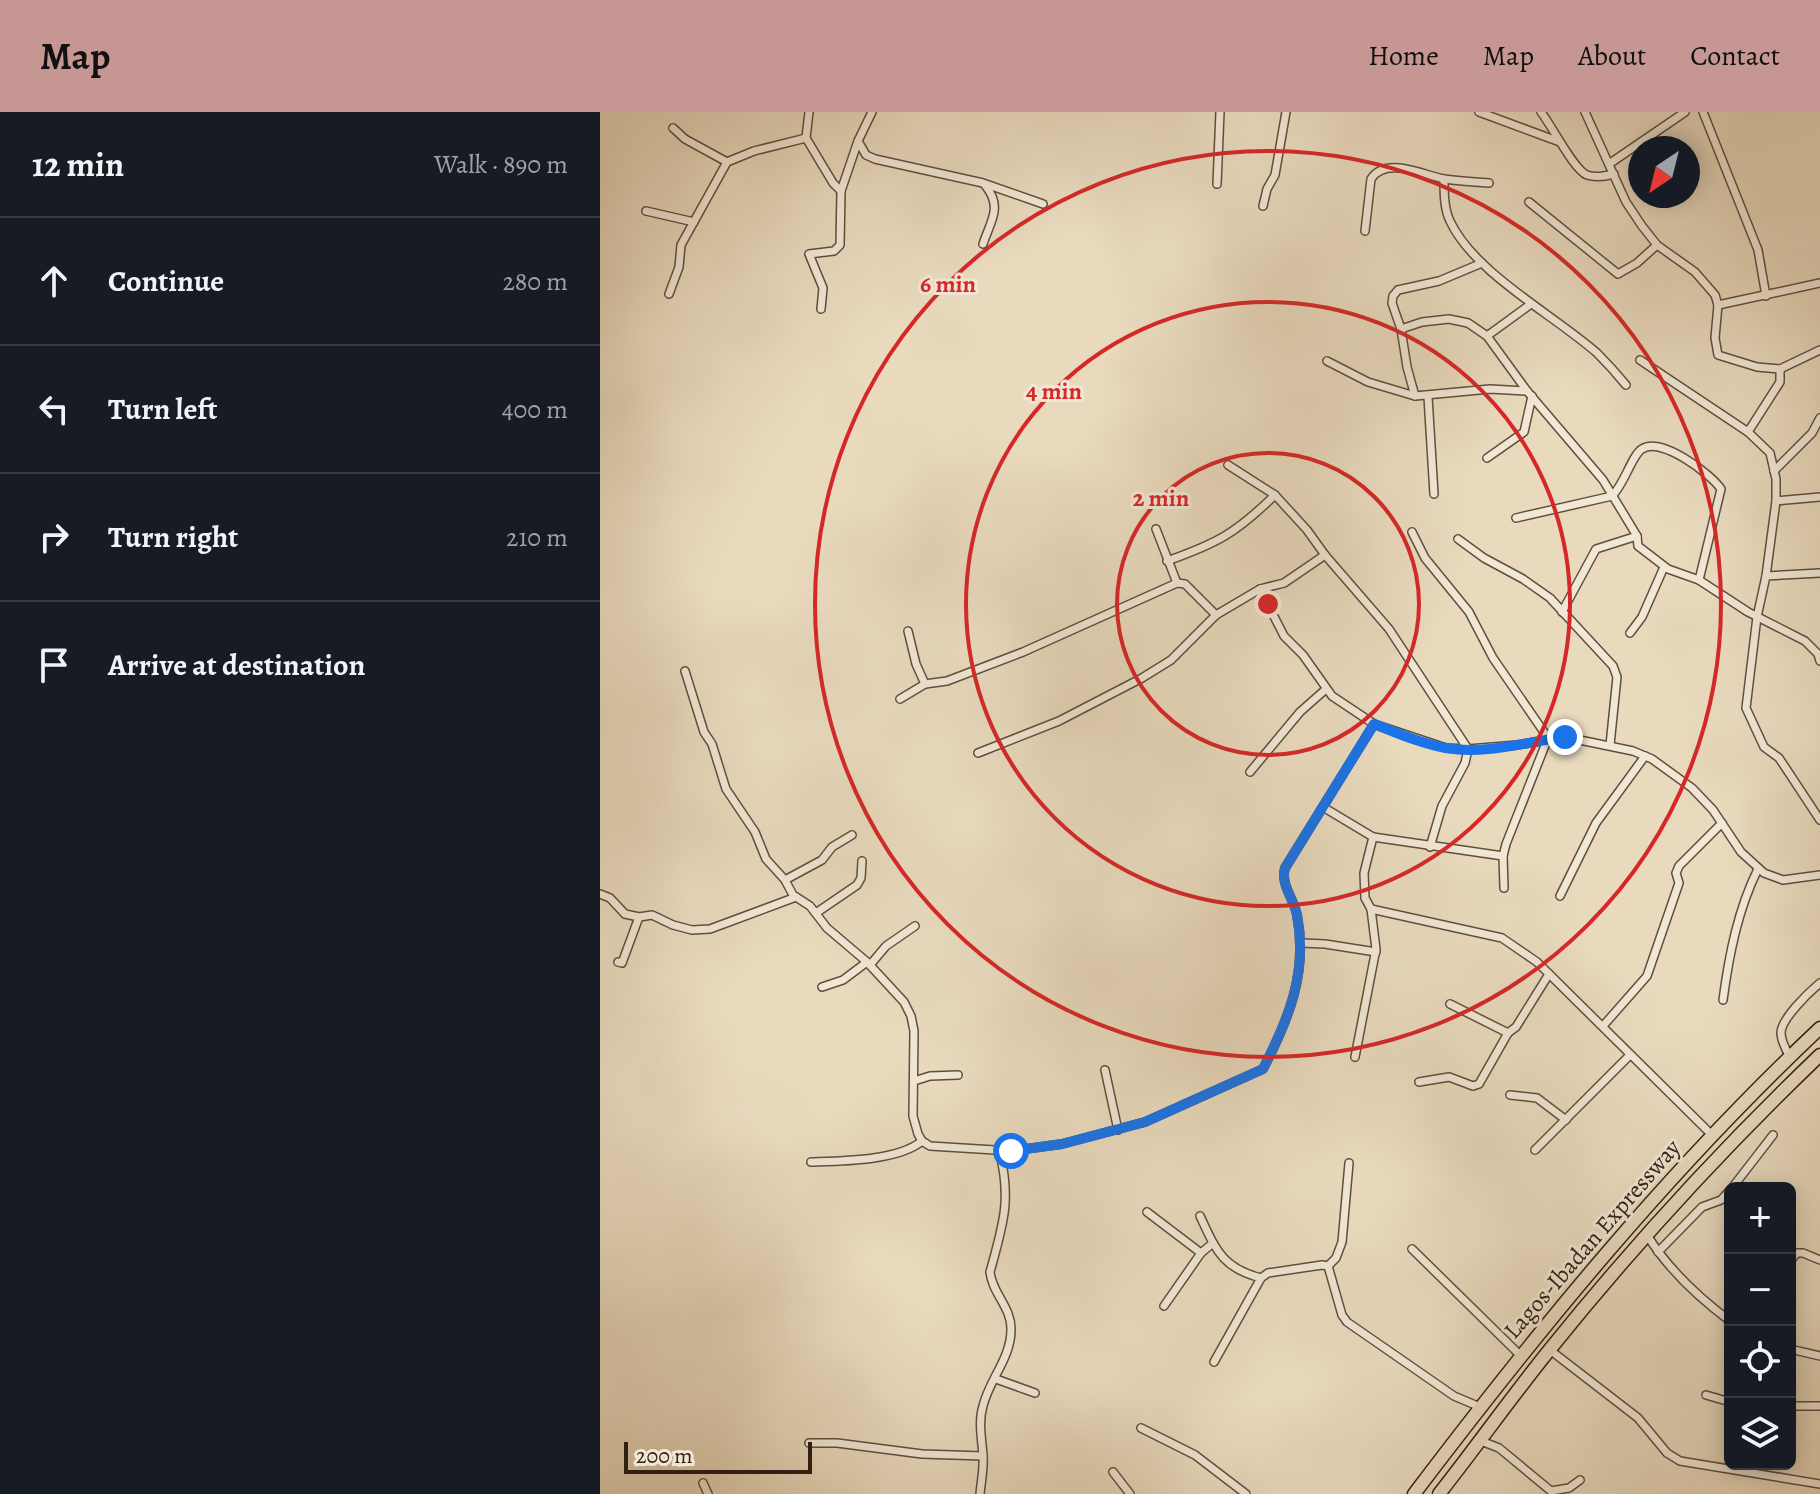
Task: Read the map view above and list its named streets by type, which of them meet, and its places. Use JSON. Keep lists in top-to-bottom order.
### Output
{
  "streets": {
    "highway": ["Lagos-Ibadan Expressway"]
  },
  "scale_bar": "200 m",
  "north": "bottom left",
  "page": {
    "header": "Map",
    "nav": [
      "Home",
      "Map",
      "About",
      "Contact"
    ],
    "heading": ["12 min", "Walk · 890 m"],
    "list": [
      ["Continue", "280 m"],
      ["Turn left", "400 m"],
      ["Turn right", "210 m"],
      "Arrive at destination"
    ],
    "map_buttons": ["+", "−"],
    "scale": "200 m"
  },
  "rings": ["6 min", "4 min", "2 min"]
}
